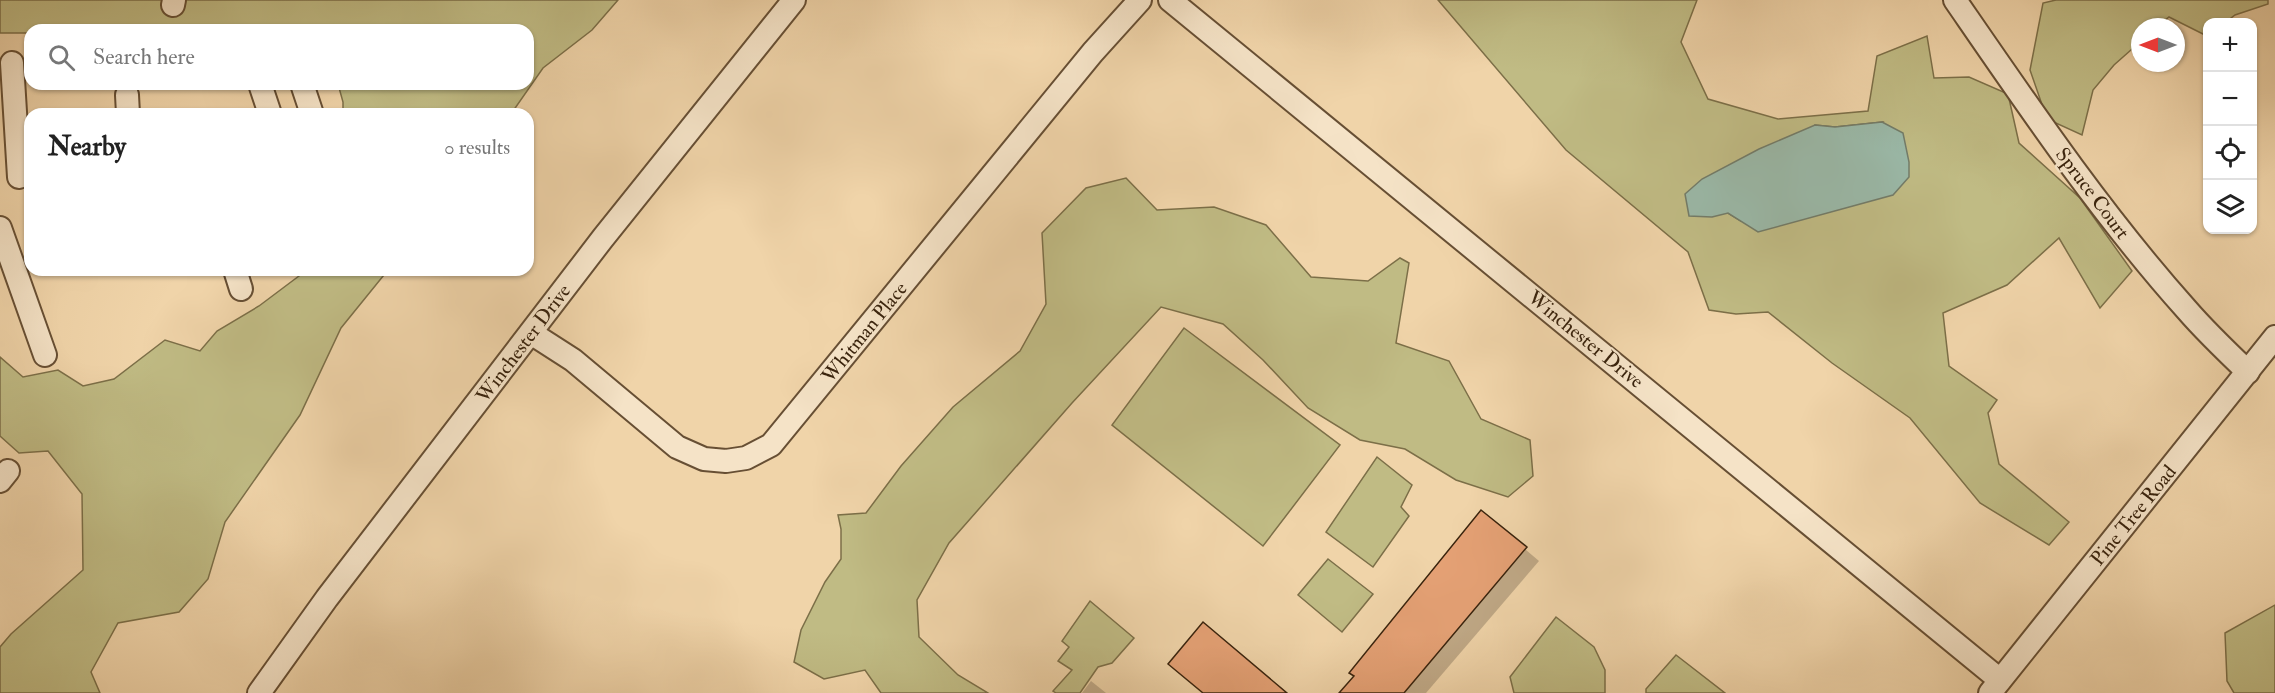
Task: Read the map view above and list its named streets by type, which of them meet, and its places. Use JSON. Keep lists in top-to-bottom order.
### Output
{
  "streets": {
    "street": [
      "Spruce Court",
      "Whitman Place",
      "Winchester Drive",
      "Pine Tree Road"
    ]
  },
  "crossings": [
    ["Spruce Court", "Pine Tree Road"],
    ["Whitman Place", "Winchester Drive"],
    ["Winchester Drive", "Pine Tree Road"]
  ],
  "north": "left",
  "page": {
    "map_buttons": ["+", "−"],
    "search": "Search here",
    "heading": ["Nearby", "0 results"]
  }
}
